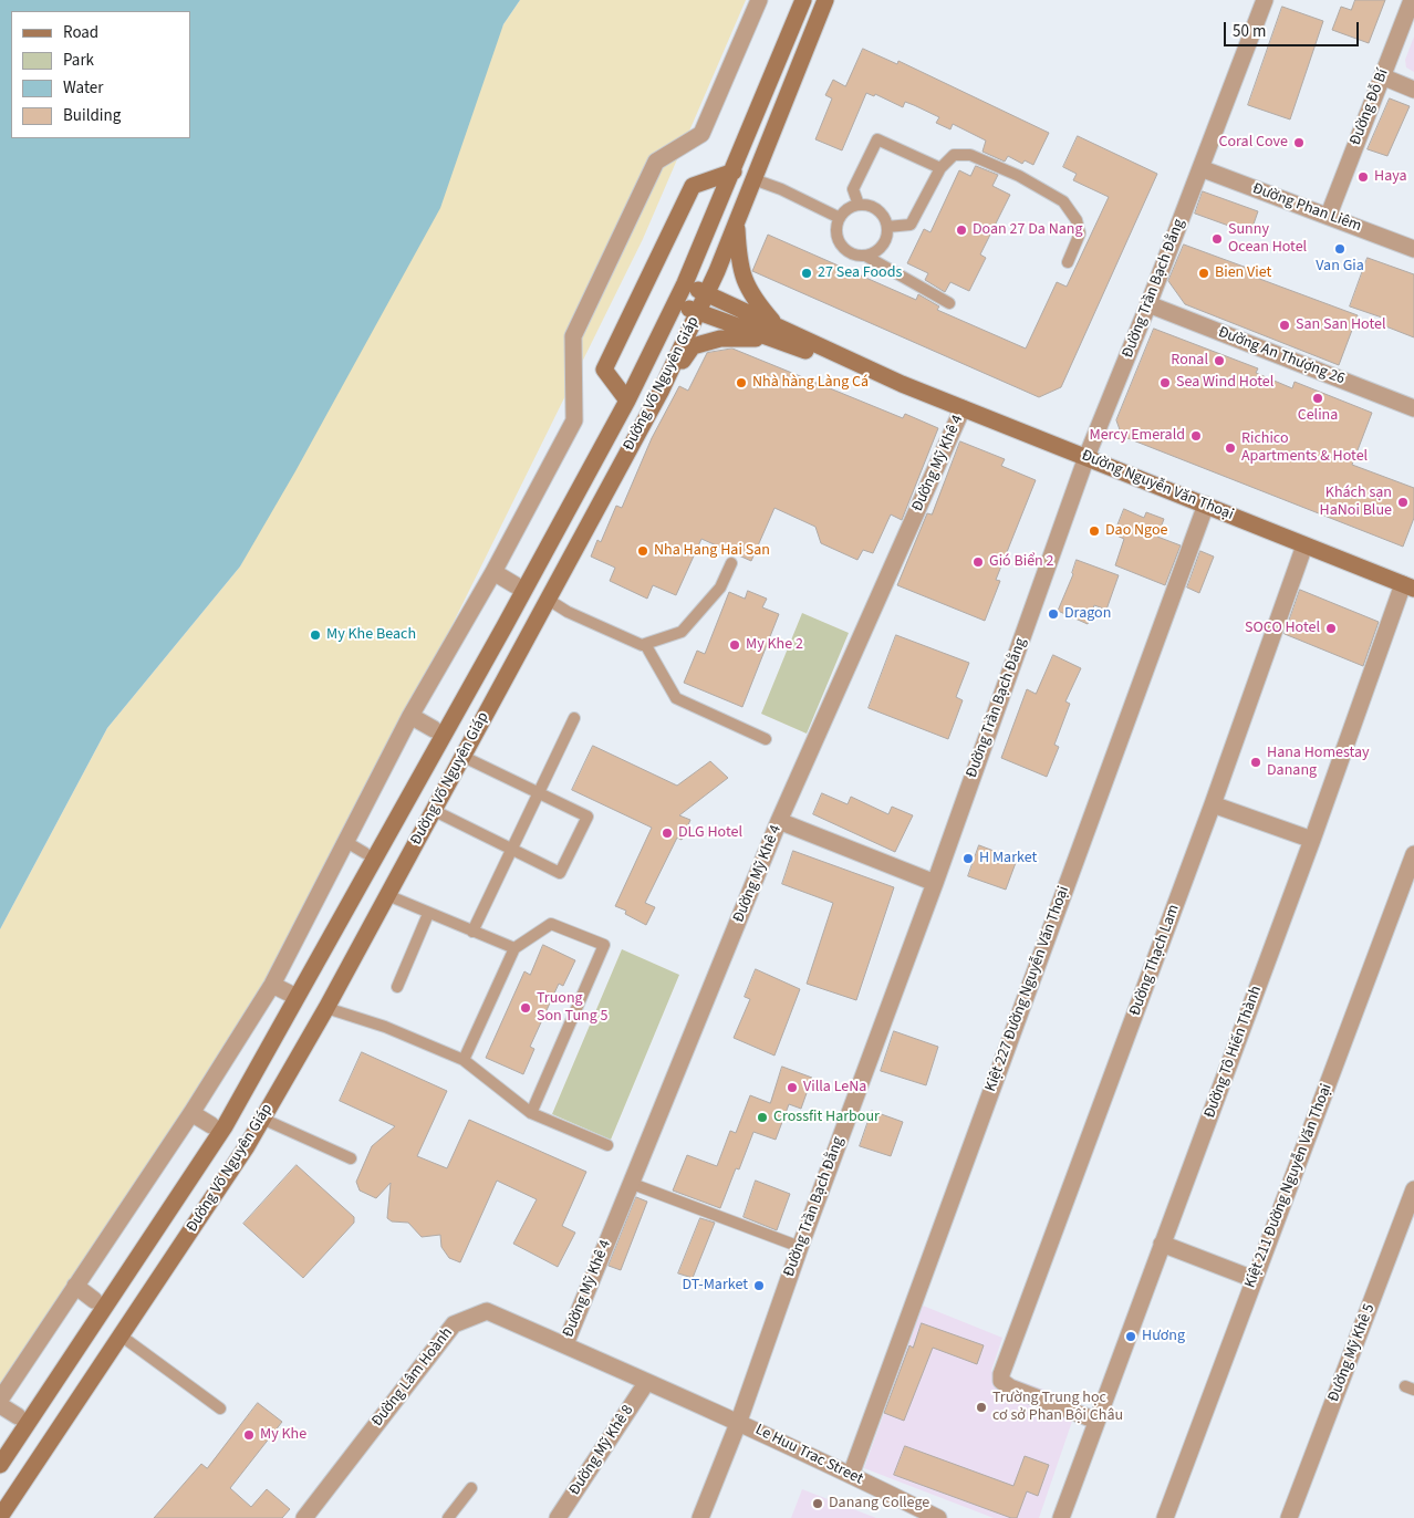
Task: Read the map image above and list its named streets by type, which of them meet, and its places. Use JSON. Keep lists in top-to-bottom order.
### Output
{
  "streets": {
    "main road": ["Đường Võ Nguyên Giáp", "Đường Nguyễn Văn Thoại"],
    "street": [
      "Đường Đỗ Bí",
      "Đường Phan Liêm",
      "Đường Trần Bạch Đằng",
      "Đường An Thượng 26",
      "Đường Mỹ Khê 4",
      "Đường Thạch Lam",
      "Kiệt 227 Đường Nguyễn Văn Thoại",
      "Đường Tô Hiến Thành",
      "Kiệt 211 Đường Nguyễn Văn Thoại",
      "Đường Mỹ Khê 5",
      "Đường Lâm Hoành",
      "Đường Mỹ Khê 8",
      "Le Huu Trac Street"
    ]
  },
  "crossings": [
    ["Đường Đỗ Bí", "Đường Phan Liêm"],
    ["Đường Phan Liêm", "Đường Trần Bạch Đằng"],
    ["Đường Trần Bạch Đằng", "Đường An Thượng 26"],
    ["Đường Trần Bạch Đằng", "Đường Nguyễn Văn Thoại"],
    ["Đường Trần Bạch Đằng", "Đường Lâm Hoành"],
    ["Đường Trần Bạch Đằng", "Le Huu Trac Street"],
    ["Đường Võ Nguyên Giáp", "Đường Nguyễn Văn Thoại"],
    ["Đường Mỹ Khê 4", "Đường Nguyễn Văn Thoại"],
    ["Đường Mỹ Khê 4", "Đường Lâm Hoành"],
    ["Đường Nguyễn Văn Thoại", "Đường Thạch Lam"],
    ["Đường Nguyễn Văn Thoại", "Kiệt 227 Đường Nguyễn Văn Thoại"],
    ["Đường Nguyễn Văn Thoại", "Đường Tô Hiến Thành"],
    ["Đường Thạch Lam", "Đường Tô Hiến Thành"],
    ["Kiệt 227 Đường Nguyễn Văn Thoại", "Le Huu Trac Street"],
    ["Đường Lâm Hoành", "Đường Mỹ Khê 8"],
    ["Đường Lâm Hoành", "Le Huu Trac Street"]
  ],
  "places": [
    "Coral Cove",
    "Haya",
    "Doan 27 Da Nang",
    "Sunny Ocean Hotel",
    "Van Gia",
    "27 Sea Foods",
    "Bien Viet",
    "San San Hotel",
    "Ronal",
    "Nhà hàng Làng Cá",
    "Sea Wind Hotel",
    "Celina",
    "Mercy Emerald",
    "Richico Apartments & Hotel",
    "Khách sạn HaNoi Blue",
    "Dao Ngoe",
    "Nha Hang Hai San",
    "Gió Biển 2",
    "Dragon",
    "SOCO Hotel",
    "My Khe Beach",
    "My Khe 2",
    "Hana Homestay Danang",
    "DLG Hotel",
    "H Market",
    "Truong Son Tung 5",
    "Villa LeNa",
    "Crossfit Harbour",
    "DT-Market",
    "Hương",
    "Trường Trung học cơ sở Phan Bội Châu",
    "My Khe",
    "Danang College"
  ],
  "legend": [
    "Road",
    "Park",
    "Water",
    "Building"
  ],
  "scale_bar": "50 m"
}
